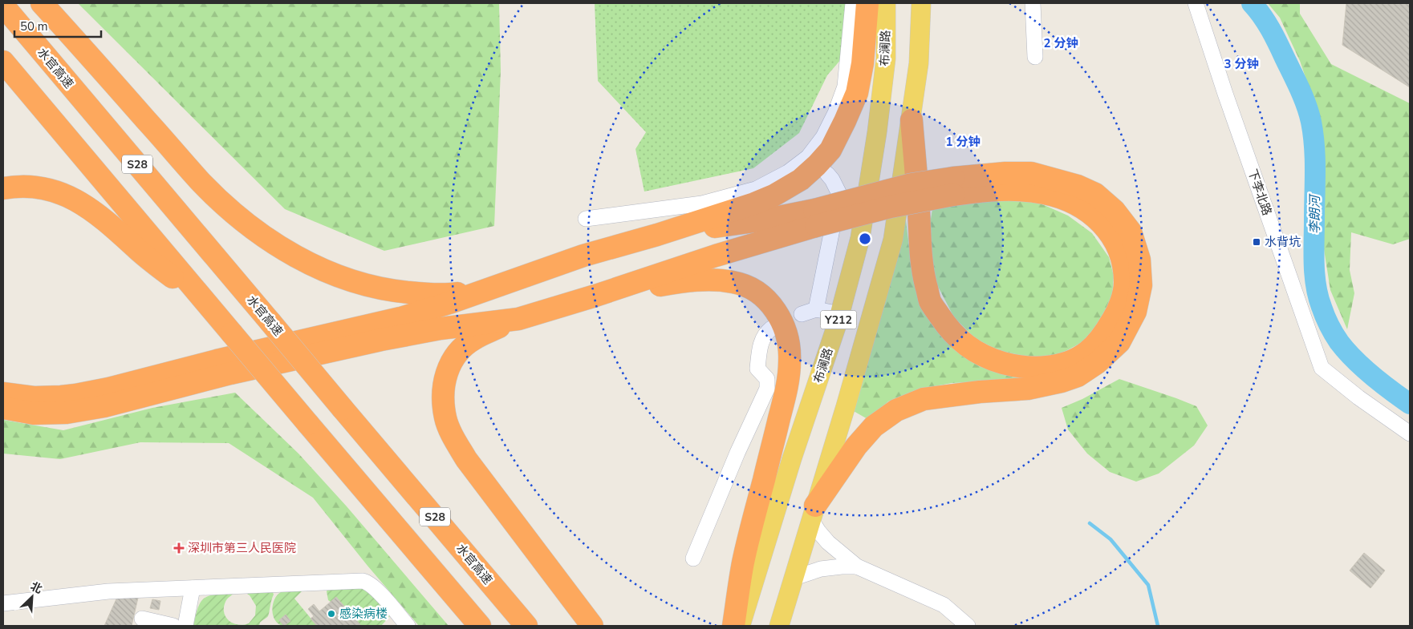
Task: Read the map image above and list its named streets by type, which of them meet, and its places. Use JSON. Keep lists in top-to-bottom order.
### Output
{
  "streets": {
    "highway": ["水官高速", "S28"],
    "main road": ["布澜路", "Y212"],
    "street": ["下李北路"]
  },
  "water": ["李朗河"],
  "places": {
    "transit": ["水背坑"],
    "health": ["深圳市第三人民医院"],
    "other": ["感染病楼"]
  },
  "scale_bar": "50 m",
  "north": "top right",
  "rings": ["2 分钟", "3 分钟", "1 分钟"]
}
